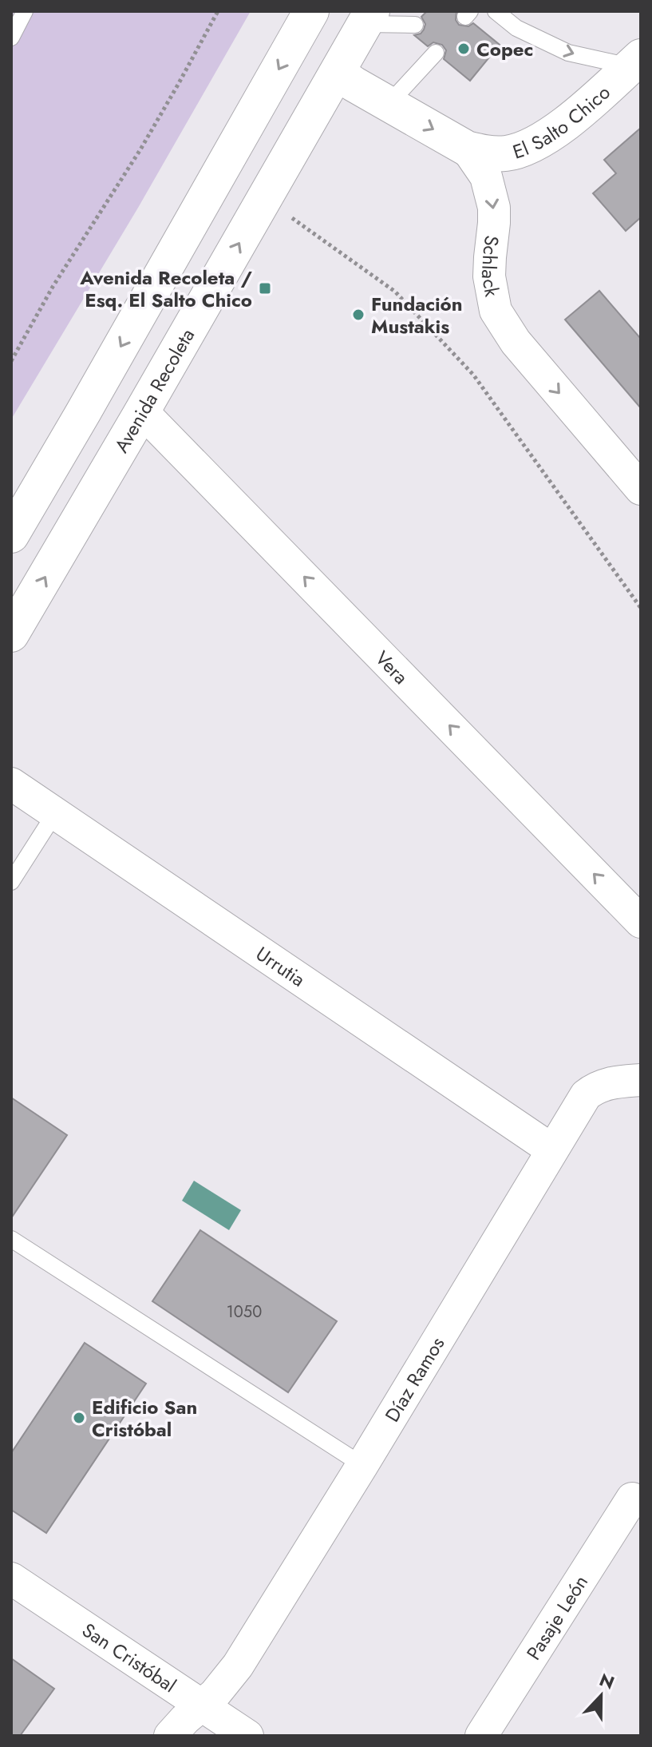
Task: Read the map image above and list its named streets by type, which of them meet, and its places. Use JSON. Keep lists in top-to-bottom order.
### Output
{
  "streets": {
    "main road": ["El Salto Chico", "Schlack", "Avenida Recoleta"],
    "street": [
      "Vera",
      "Urrutia",
      "Díaz Ramos",
      "Pasaje León",
      "San Cristóbal"
    ]
  },
  "crossings": [
    ["El Salto Chico", "Schlack"],
    ["Schlack", "Avenida Recoleta"],
    ["Avenida Recoleta", "Vera"],
    ["Urrutia", "Díaz Ramos"],
    ["Díaz Ramos", "San Cristóbal"]
  ],
  "one_way": ["Schlack", "Vera"],
  "places": {
    "other": ["Copec", "Fundación Mustakis", "Edificio San Cristóbal"],
    "transit": ["Avenida Recoleta / Esq. El Salto Chico"]
  },
  "house_numbers": ["1050"],
  "north": "top"
}
